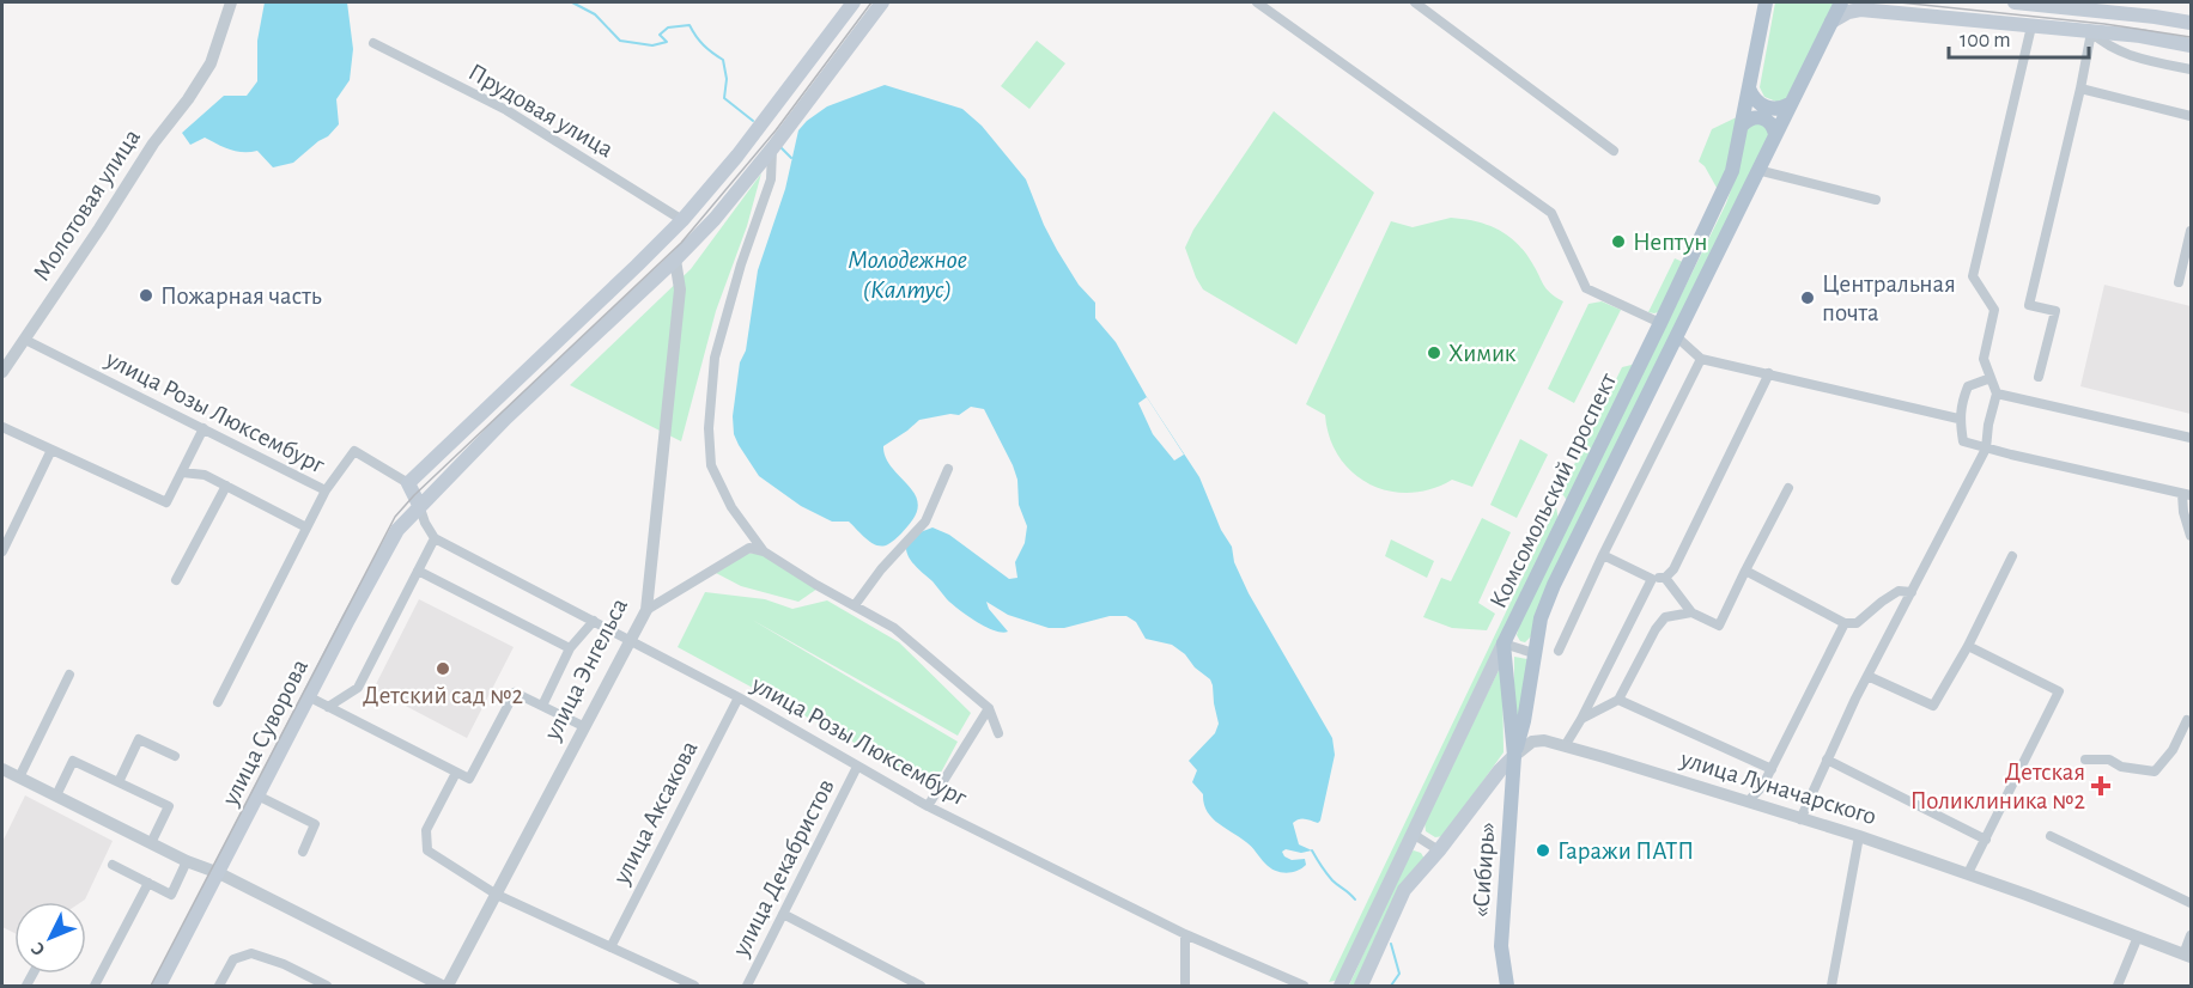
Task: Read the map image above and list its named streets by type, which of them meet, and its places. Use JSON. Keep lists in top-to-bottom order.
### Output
{
  "streets": {
    "main road": ["Комсомольский проспект", "улица Суворова", "«Сибирь»"],
    "street": [
      "Прудовая улица",
      "Молотовая улица",
      "улица Розы Люксембург",
      "улица Энгельса",
      "улица Луначарского",
      "улица Аксакова",
      "улица Декабристов"
    ]
  },
  "crossings": [
    ["Молотовая улица", "улица Розы Люксембург"],
    ["улица Розы Люксембург", "улица Энгельса"],
    ["улица Розы Люксембург", "улица Аксакова"],
    ["улица Розы Люксембург", "улица Декабристов"],
    ["Комсомольский проспект", "«Сибирь»"],
    ["улица Энгельса", "улица Суворова"]
  ],
  "water": ["Молодежное (Калтус)"],
  "places": {
    "other": [
      "Нептун",
      "Пожарная часть",
      "Центральная почта",
      "Химик",
      "Детский сад №2",
      "Гаражи ПАТП"
    ],
    "health": ["Детская Поликлиника №2"]
  },
  "scale_bar": "100 m",
  "north": "bottom left"
}
